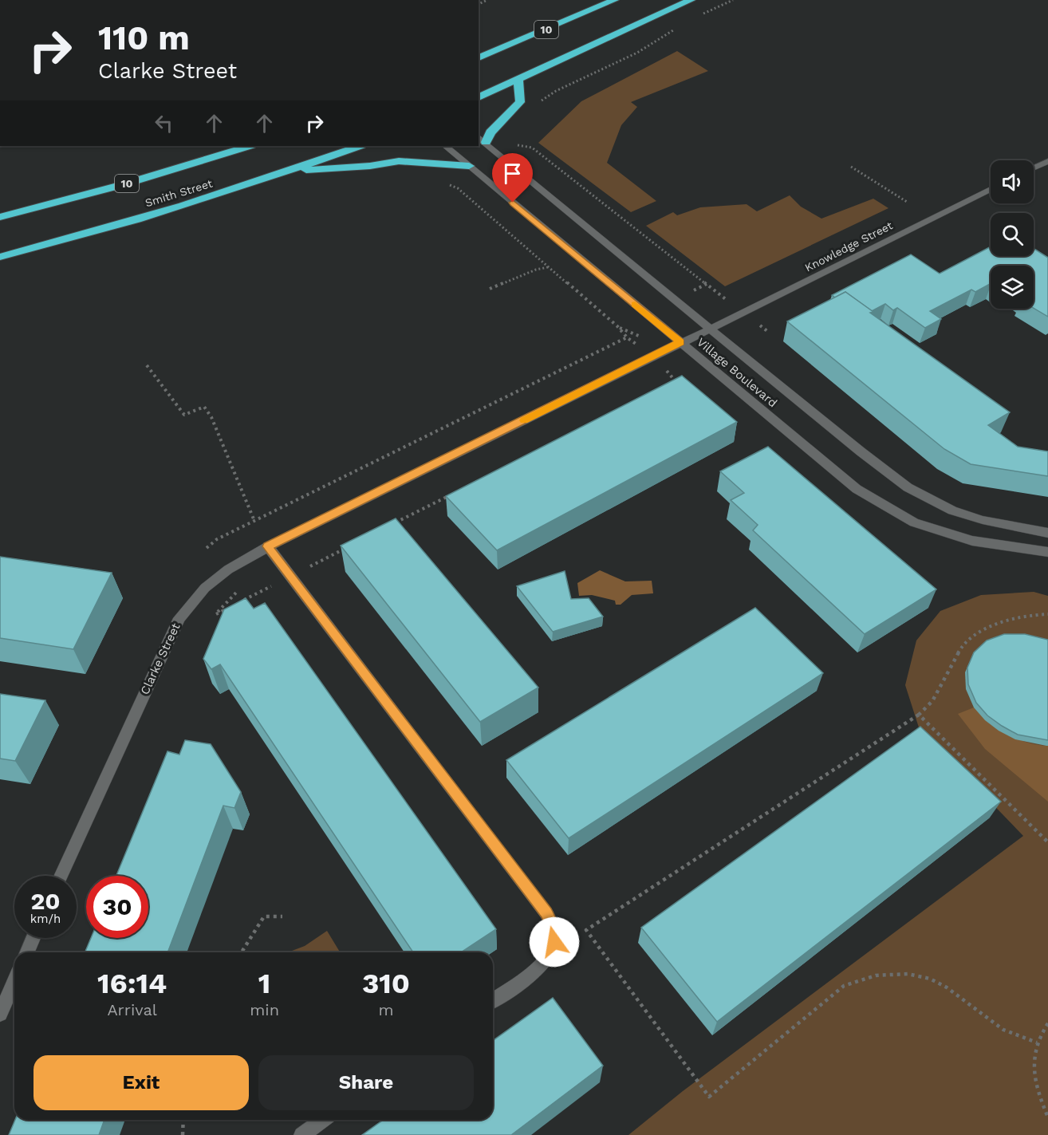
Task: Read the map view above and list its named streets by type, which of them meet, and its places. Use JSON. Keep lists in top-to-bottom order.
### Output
{
  "streets": {
    "highway": ["10", "Smith Street"],
    "street": ["Knowledge Street", "Village Boulevard", "Clarke Street"]
  },
  "crossings": [
    ["Knowledge Street", "Village Boulevard"],
    ["Knowledge Street", "Clarke Street"],
    ["Village Boulevard", "Clarke Street"]
  ],
  "page": {
    "turn": ["110 m", "Clarke Street"],
    "speed": "20 km/h",
    "limit": "30",
    "eta": [
      "16:14",
      "Arrival",
      "1",
      "min",
      "310",
      "m"
    ],
    "buttons": ["Exit", "Share"]
  }
}
